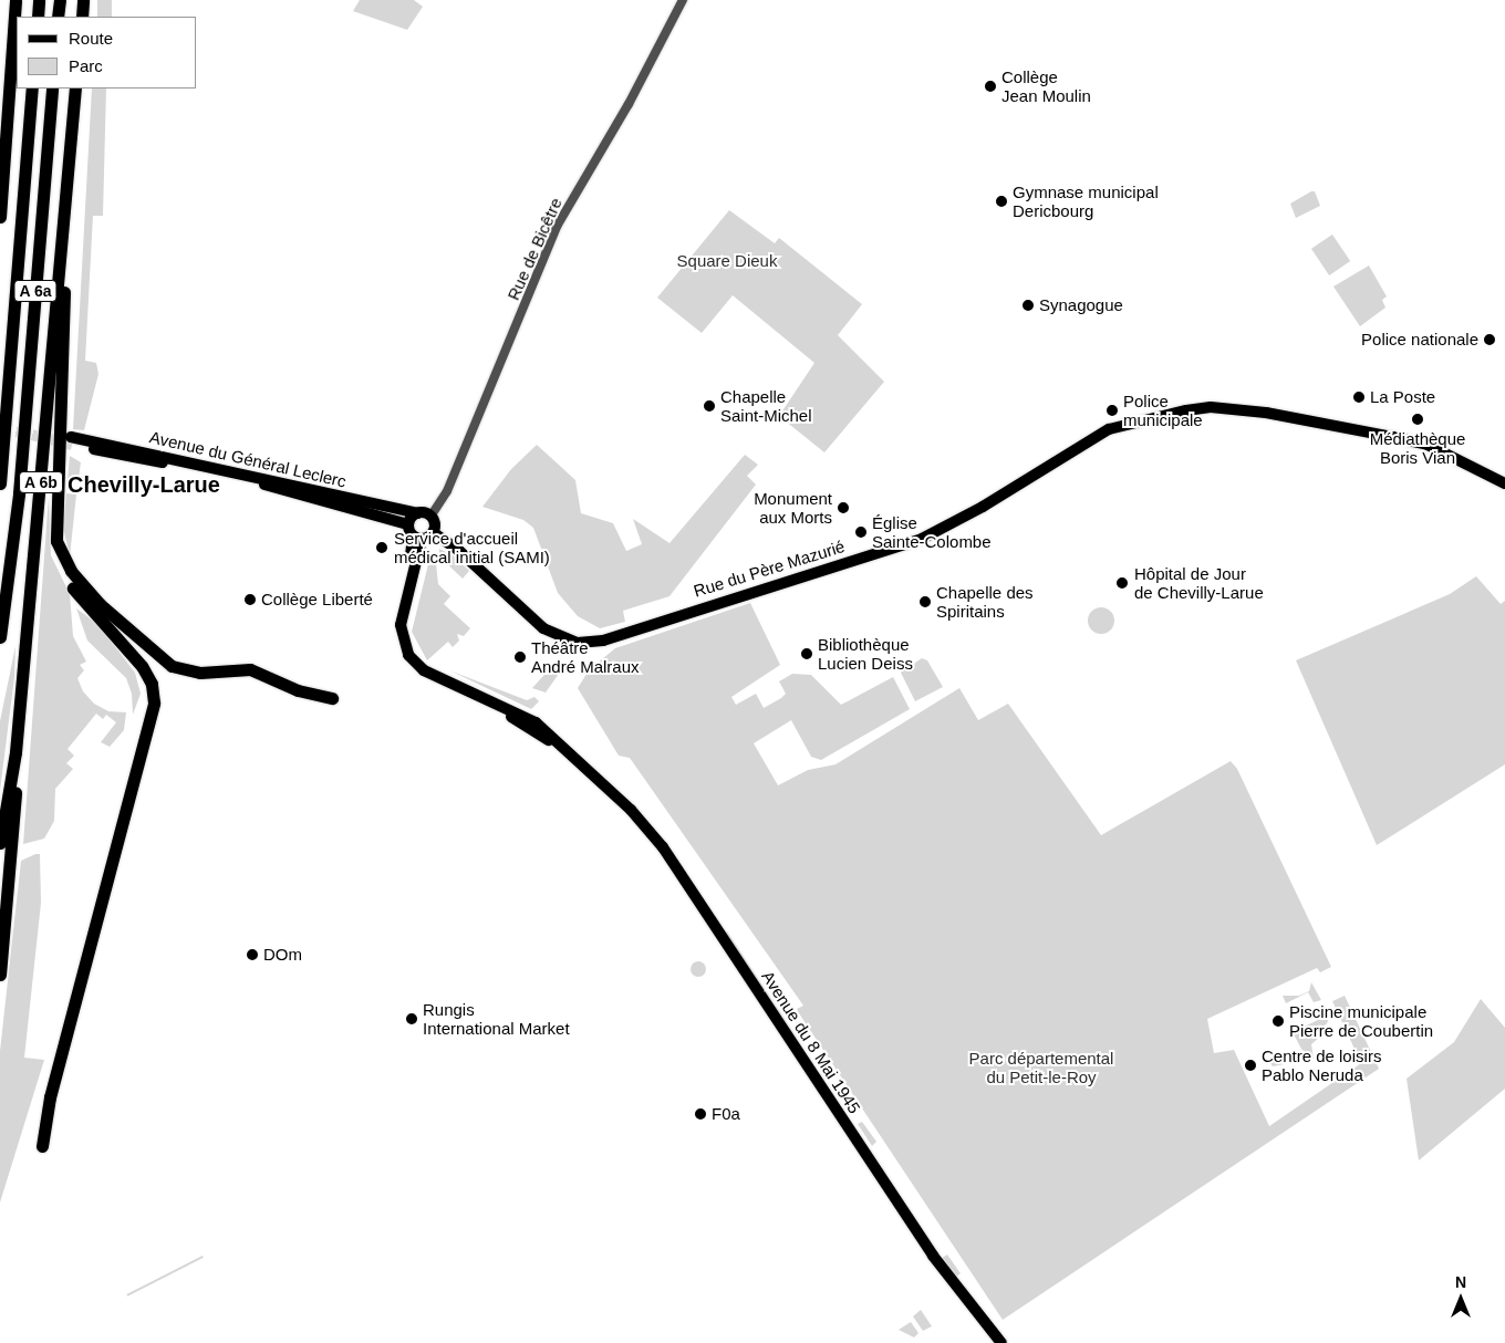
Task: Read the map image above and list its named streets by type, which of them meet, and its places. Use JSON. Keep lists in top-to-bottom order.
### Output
{
  "streets": {
    "highway": ["A 6a", "A 6b"],
    "main road": ["Avenue du Général Leclerc", "Rue du Père Mazurié", "Avenue du 8 Mai 1945"],
    "street": ["Rue de Bicêtre"]
  },
  "crossings": [
    ["Rue de Bicêtre", "Avenue du Général Leclerc"],
    ["Rue de Bicêtre", "Rue du Père Mazurié"],
    ["Rue de Bicêtre", "Avenue du 8 Mai 1945"],
    ["Avenue du Général Leclerc", "Rue du Père Mazurié"],
    ["Avenue du Général Leclerc", "Avenue du 8 Mai 1945"],
    ["Rue du Père Mazurié", "Avenue du 8 Mai 1945"]
  ],
  "districts": ["Chevilly-Larue"],
  "parks": ["Square Dieuk", "Parc départemental du Petit-le-Roy"],
  "places": [
    "Collège Jean Moulin",
    "Gymnase municipal Dericbourg",
    "Synagogue",
    "Police nationale",
    "La Poste",
    "Chapelle Saint-Michel",
    "Police municipale",
    "Médiathèque Boris Vian",
    "Monument aux Morts",
    "Église Sainte-Colombe",
    "Service d'accueil médical initial (SAMI)",
    "Hôpital de Jour de Chevilly-Larue",
    "Collège Liberté",
    "Chapelle des Spiritains",
    "Bibliothèque Lucien Deiss",
    "Théâtre André Malraux",
    "DOm",
    "Rungis International Market",
    "Piscine municipale Pierre de Coubertin",
    "Centre de loisirs Pablo Neruda",
    "F0a"
  ],
  "legend": ["Route", "Parc"],
  "north": "top"
}
